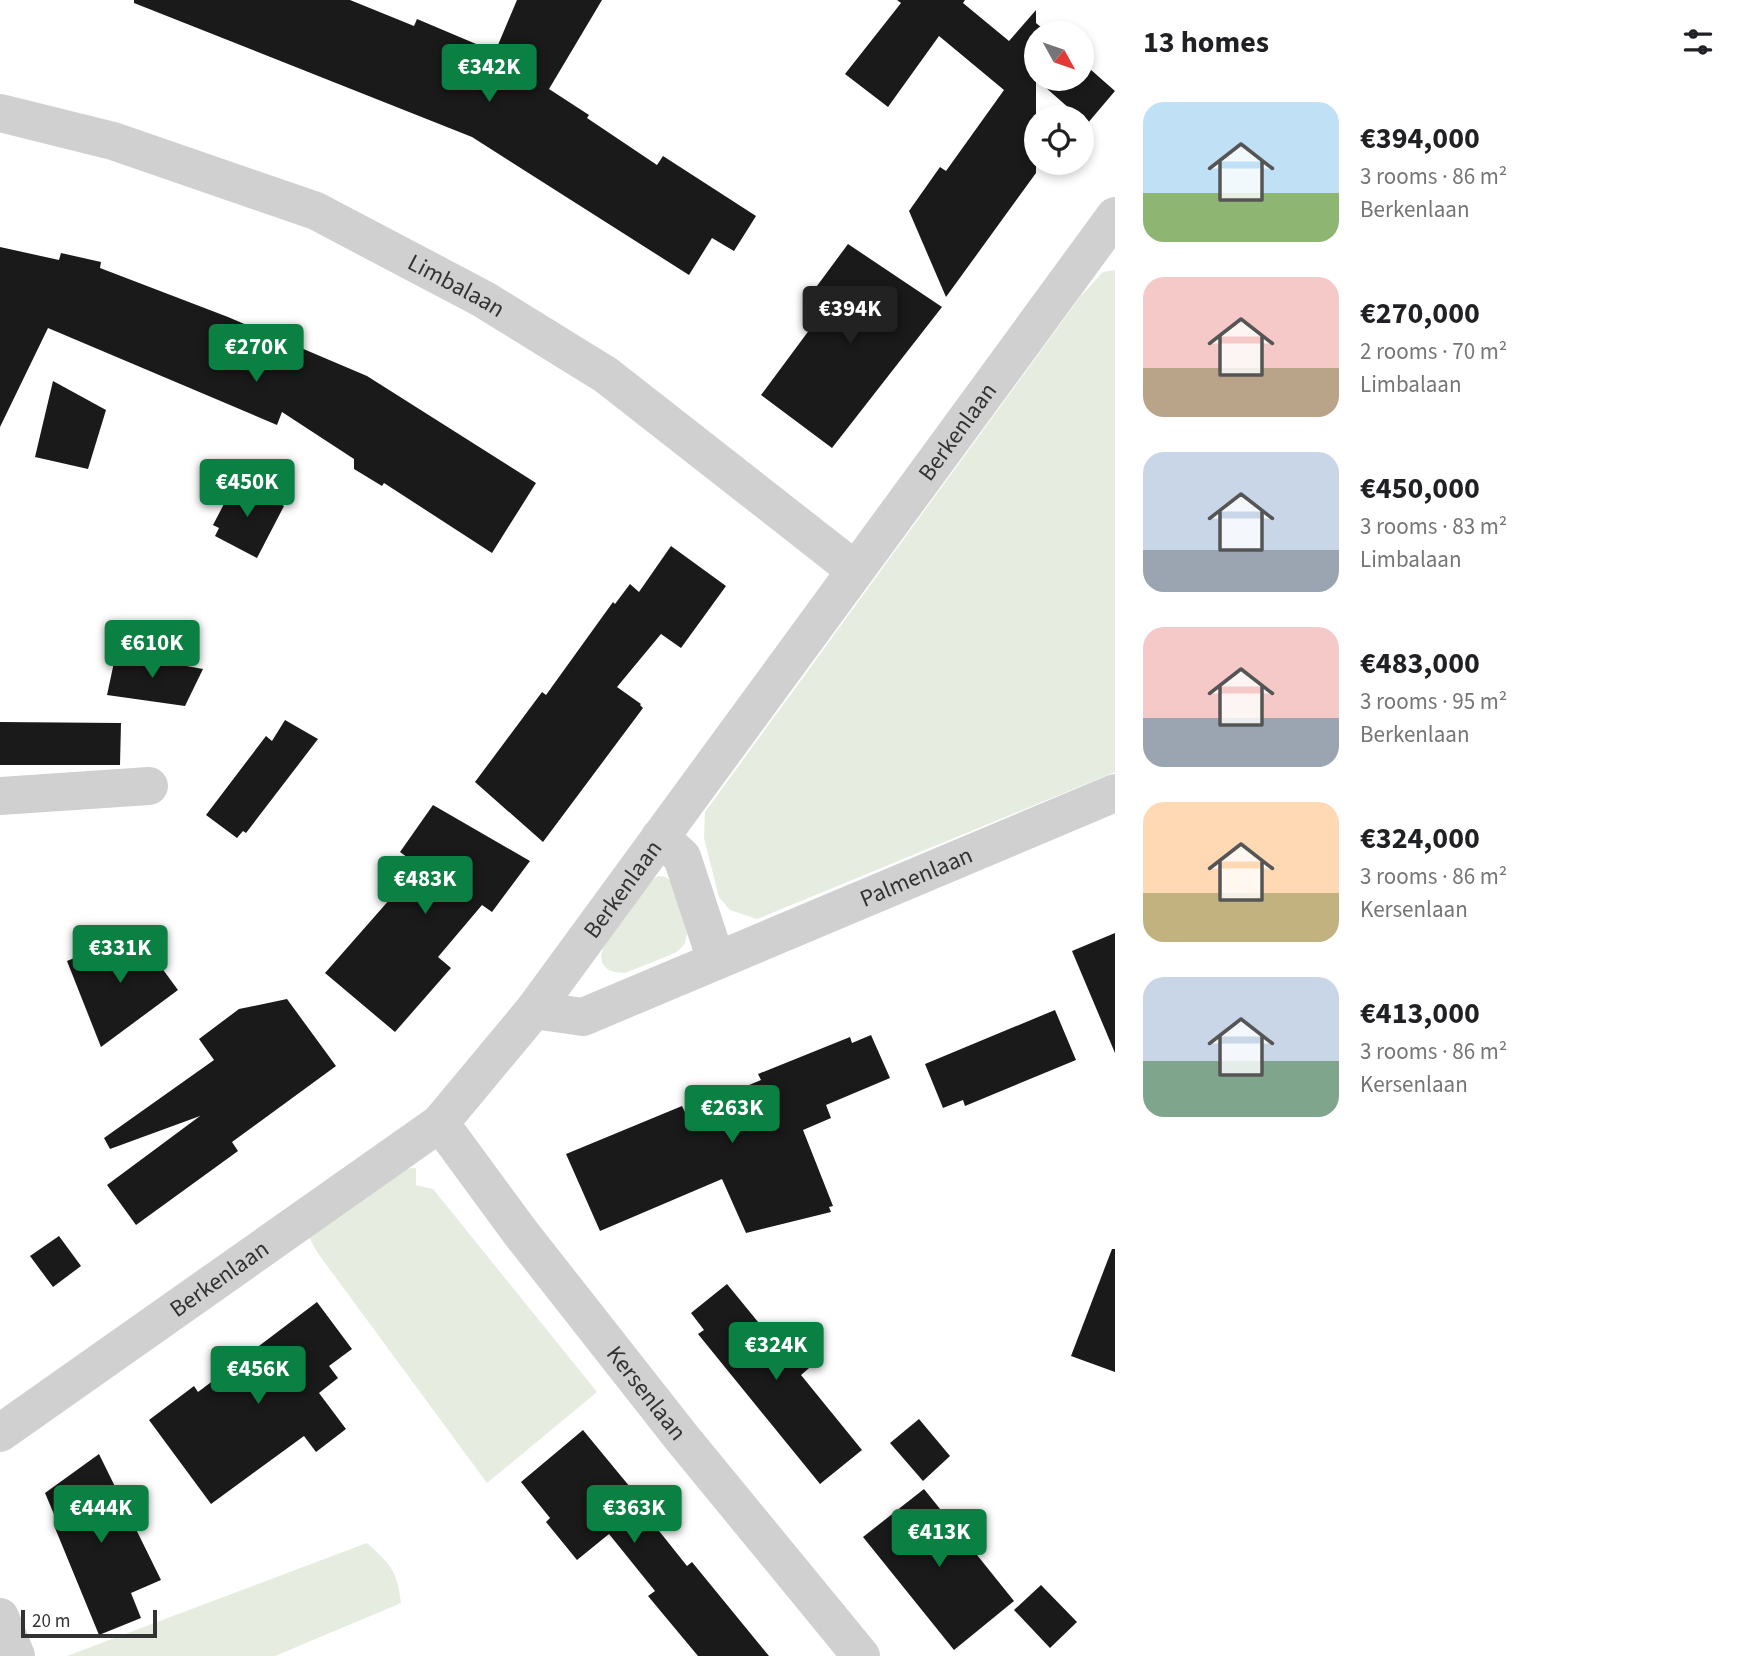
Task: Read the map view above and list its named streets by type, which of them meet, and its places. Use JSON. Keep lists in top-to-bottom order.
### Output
{
  "streets": {
    "street": [
      "Limbalaan",
      "Berkenlaan",
      "Palmenlaan",
      "Kersenlaan"
    ]
  },
  "crossings": [
    ["Limbalaan", "Berkenlaan"],
    ["Berkenlaan", "Palmenlaan"],
    ["Berkenlaan", "Kersenlaan"]
  ],
  "scale_bar": "20 m",
  "north": "bottom right",
  "page": {
    "heading": "13 homes",
    "price": [
      "€342K",
      "€394K",
      "€270K",
      "€450K",
      "€610K",
      "€483K",
      "€331K",
      "€263K",
      "€324K",
      "€456K",
      "€444K",
      "€363K",
      "€413K"
    ],
    "list": [
      {
        "name": "€394,000",
        "note": "3 rooms · 86 m² · Berkenlaan"
      },
      {
        "name": "€270,000",
        "note": "2 rooms · 70 m² · Limbalaan"
      },
      {
        "name": "€450,000",
        "note": "3 rooms · 83 m² · Limbalaan"
      },
      {
        "name": "€483,000",
        "note": "3 rooms · 95 m² · Berkenlaan"
      },
      {
        "name": "€324,000",
        "note": "3 rooms · 86 m² · Kersenlaan"
      },
      {
        "name": "€413,000",
        "note": "3 rooms · 86 m² · Kersenlaan"
      }
    ],
    "scale": "20 m"
  }
}
